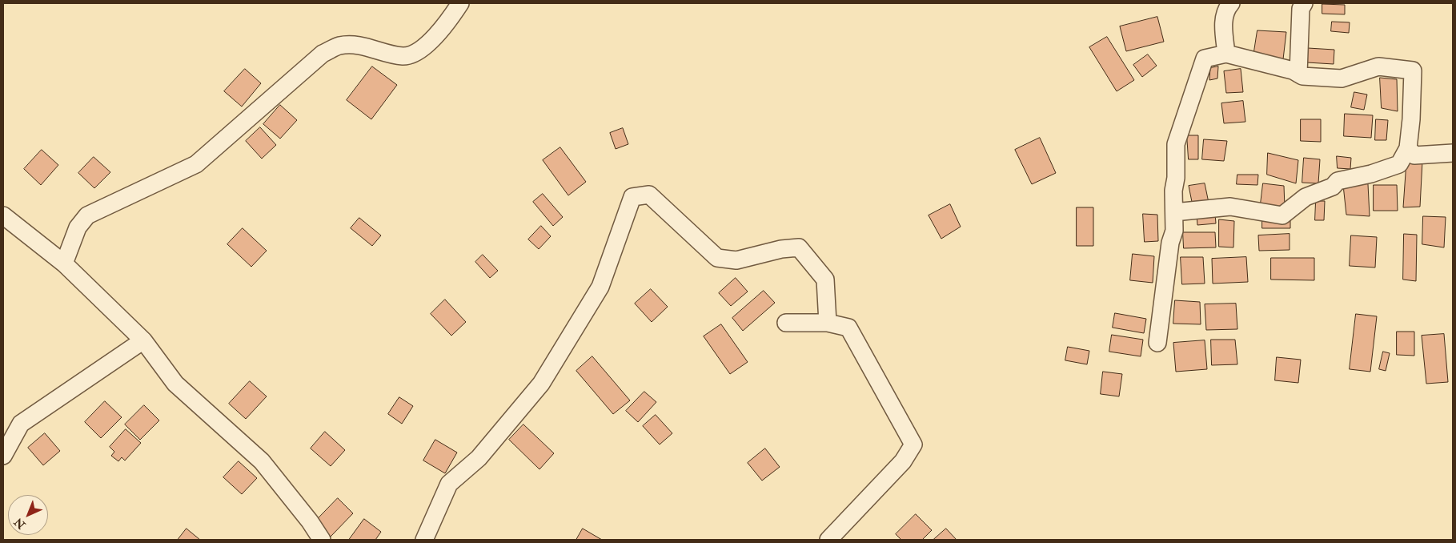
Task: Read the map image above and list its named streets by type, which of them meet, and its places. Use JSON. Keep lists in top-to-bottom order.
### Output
{
  "north": "bottom left"
}
